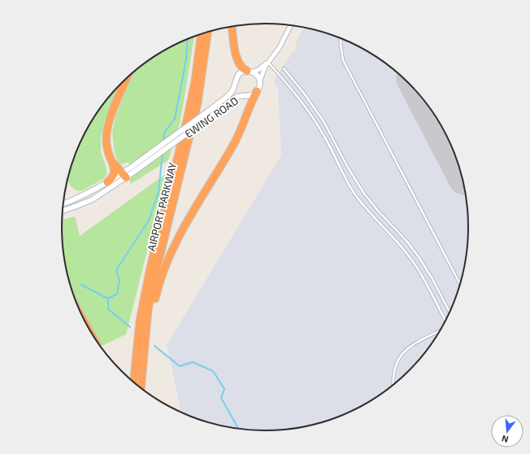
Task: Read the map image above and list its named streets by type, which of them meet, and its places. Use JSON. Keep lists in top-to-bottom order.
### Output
{
  "streets": {
    "highway": ["AIRPORT PARKWAY"],
    "street": ["EWING ROAD"]
  },
  "north": "bottom"
}
